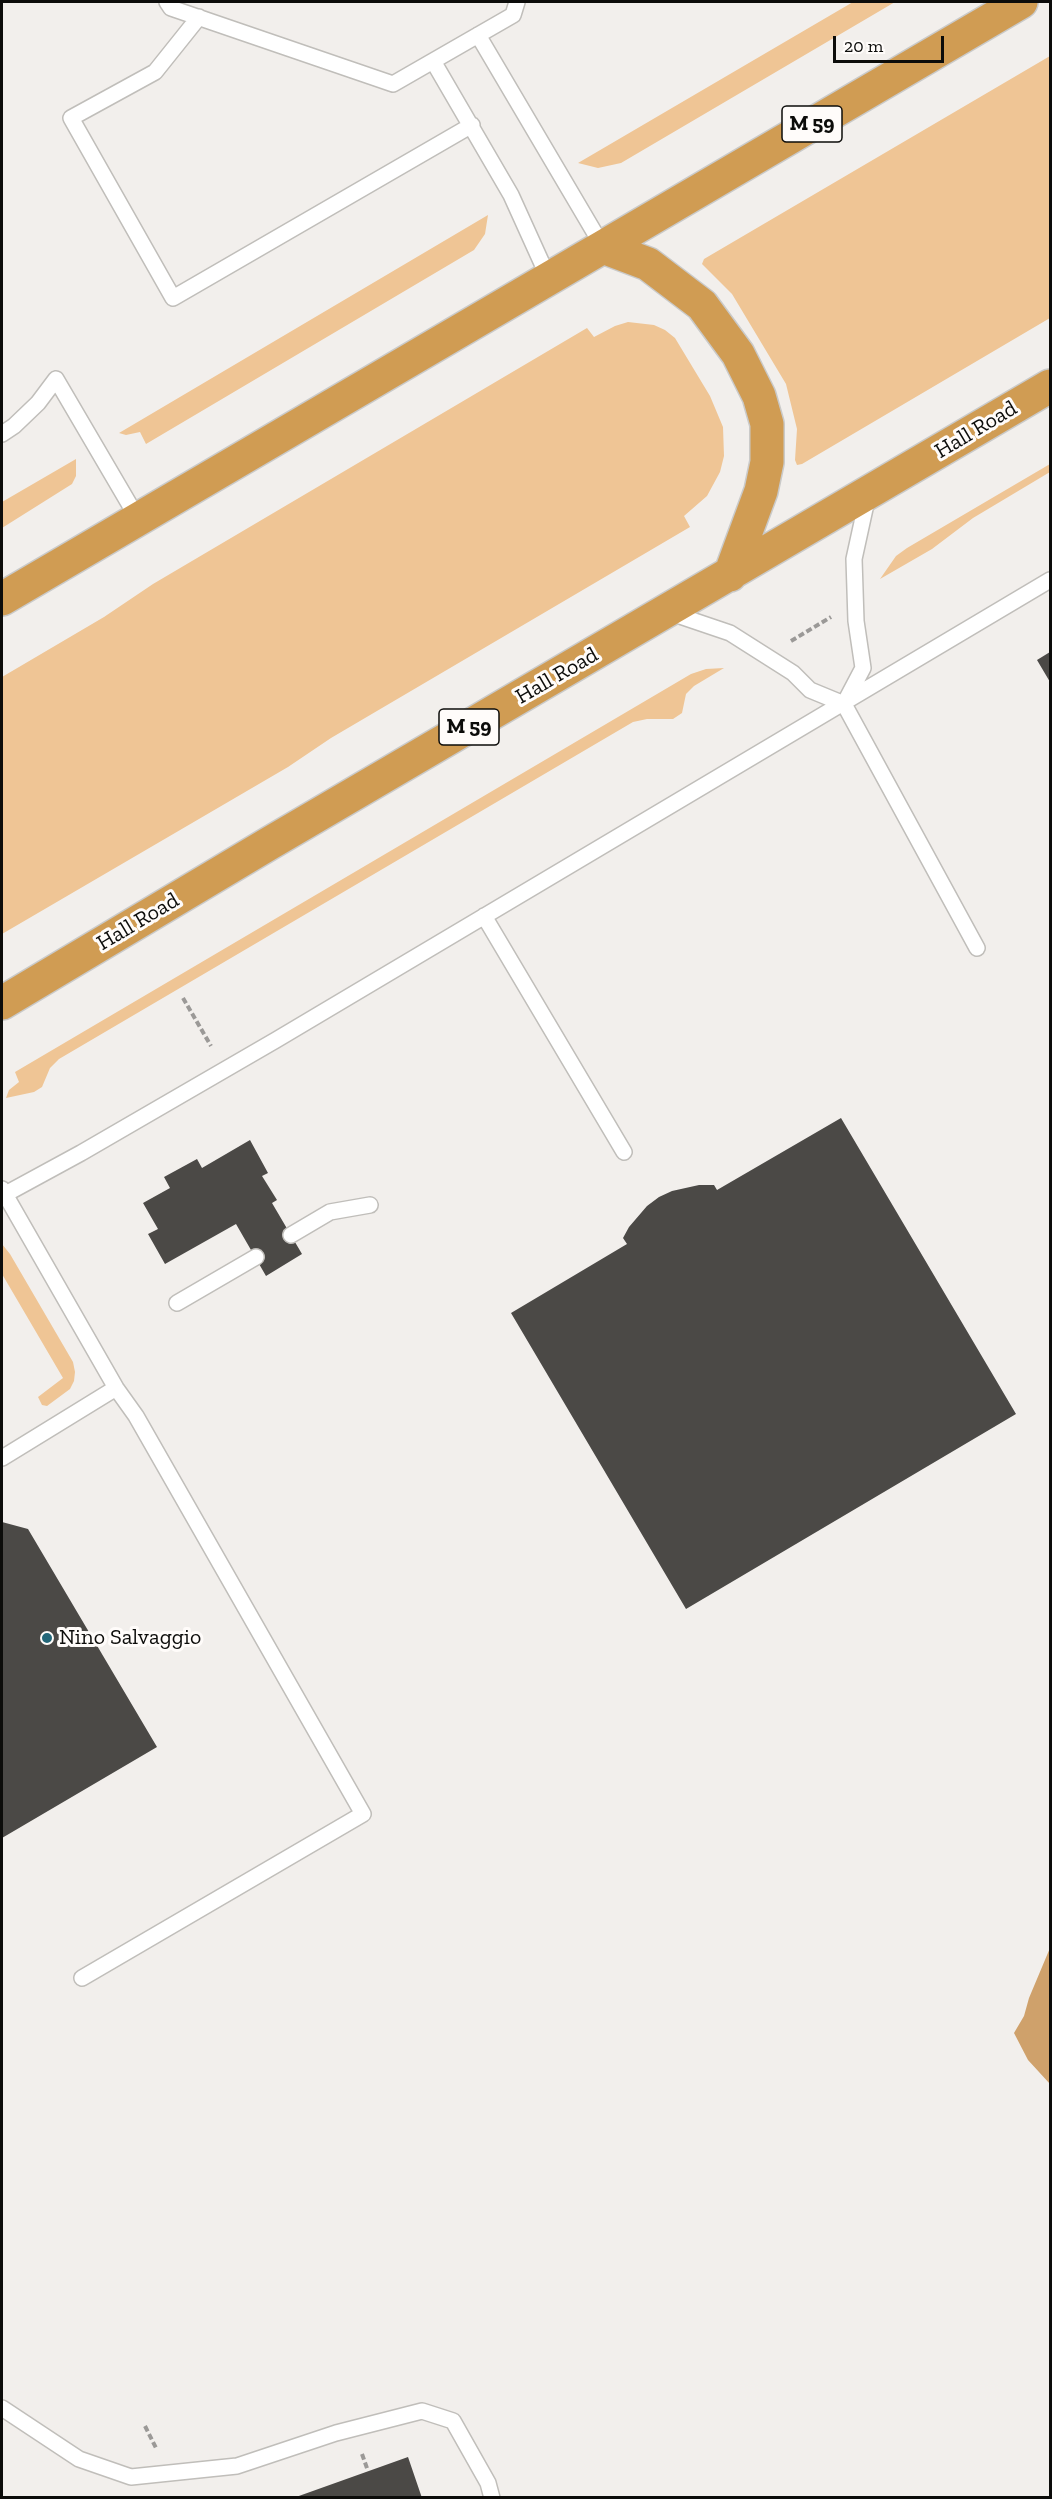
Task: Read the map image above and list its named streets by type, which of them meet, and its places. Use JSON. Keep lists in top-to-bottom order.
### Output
{
  "streets": {
    "highway": ["M 59", "Hall Road"]
  },
  "places": ["Nino Salvaggio"],
  "scale_bar": "20 m"
}
